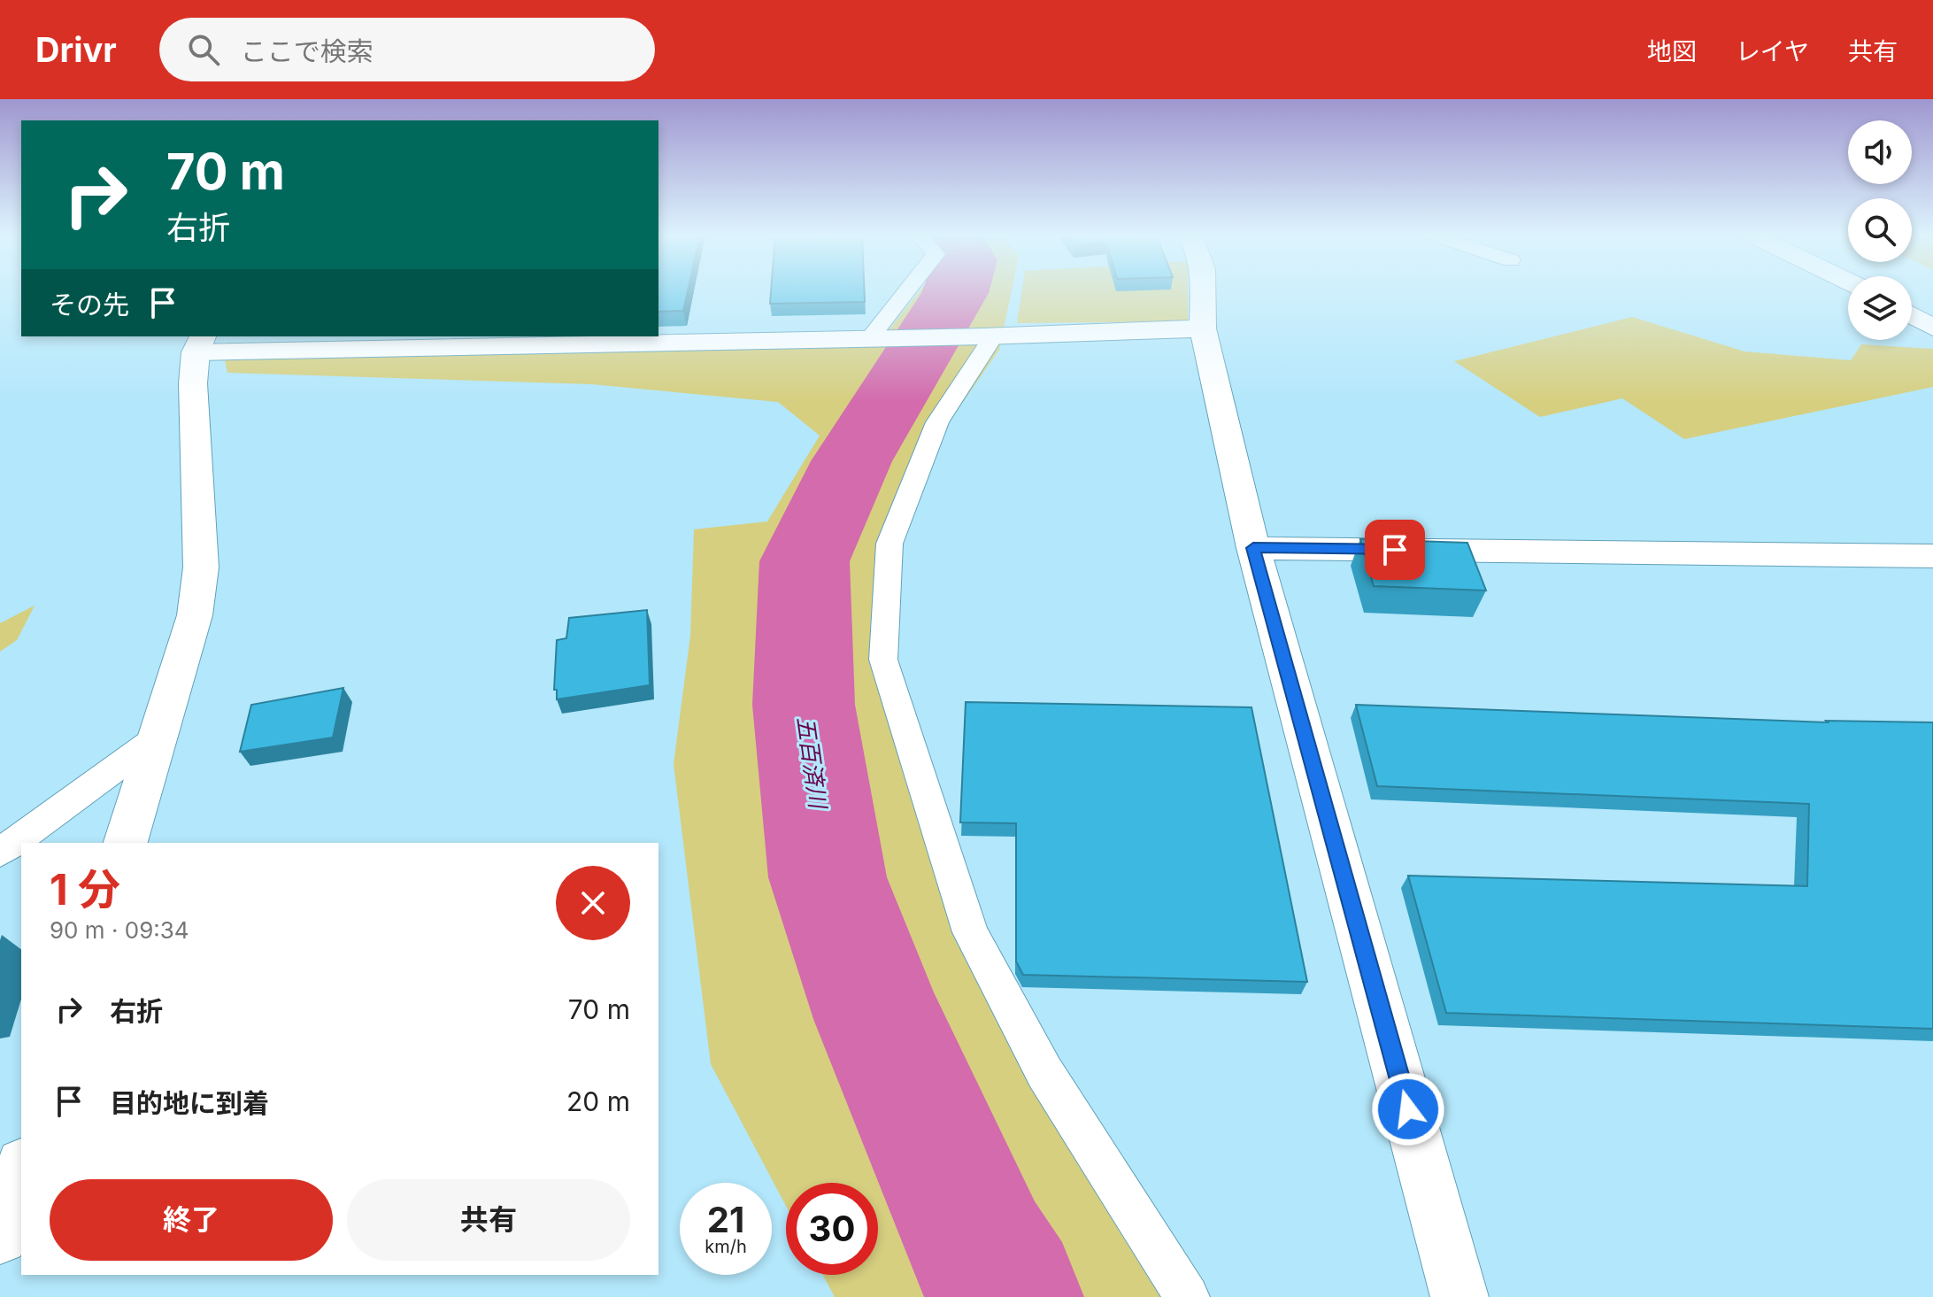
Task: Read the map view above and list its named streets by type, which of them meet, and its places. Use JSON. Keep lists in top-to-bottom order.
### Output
{
  "water": ["五百済川"],
  "page": {
    "header": "Drivr",
    "search": "ここで検索",
    "nav": ["地図", "レイヤ", "共有"],
    "turn": ["70 m", "右折"],
    "then": "その先",
    "heading": ["1 分", "90 m · 09:34"],
    "list": [
      {
        "name": "右折",
        "value": "70 m"
      },
      {
        "name": "目的地に到着",
        "value": "20 m"
      }
    ],
    "buttons": ["終了", "共有"],
    "speed": "21 km/h",
    "limit": "30"
  }
}
